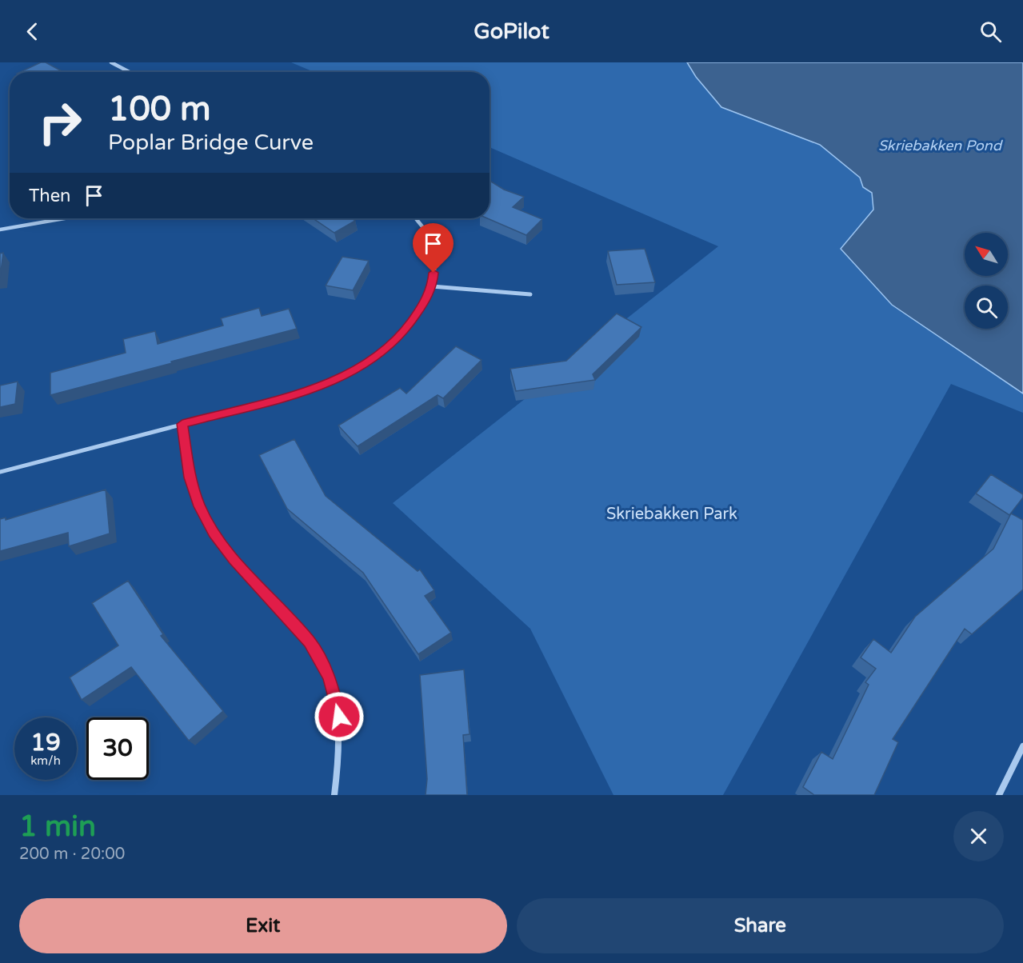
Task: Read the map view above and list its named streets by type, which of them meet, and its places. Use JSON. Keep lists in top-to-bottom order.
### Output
{
  "water": ["Skriebakken Pond"],
  "parks": ["Skriebakken Park"],
  "north": "top left",
  "page": {
    "header": "GoPilot",
    "turn": ["100 m", "Poplar Bridge Curve"],
    "then": "Then",
    "speed": "19 km/h",
    "limit": "30",
    "heading": ["1 min", "200 m · 20:00"],
    "buttons": ["Exit", "Share"]
  }
}
